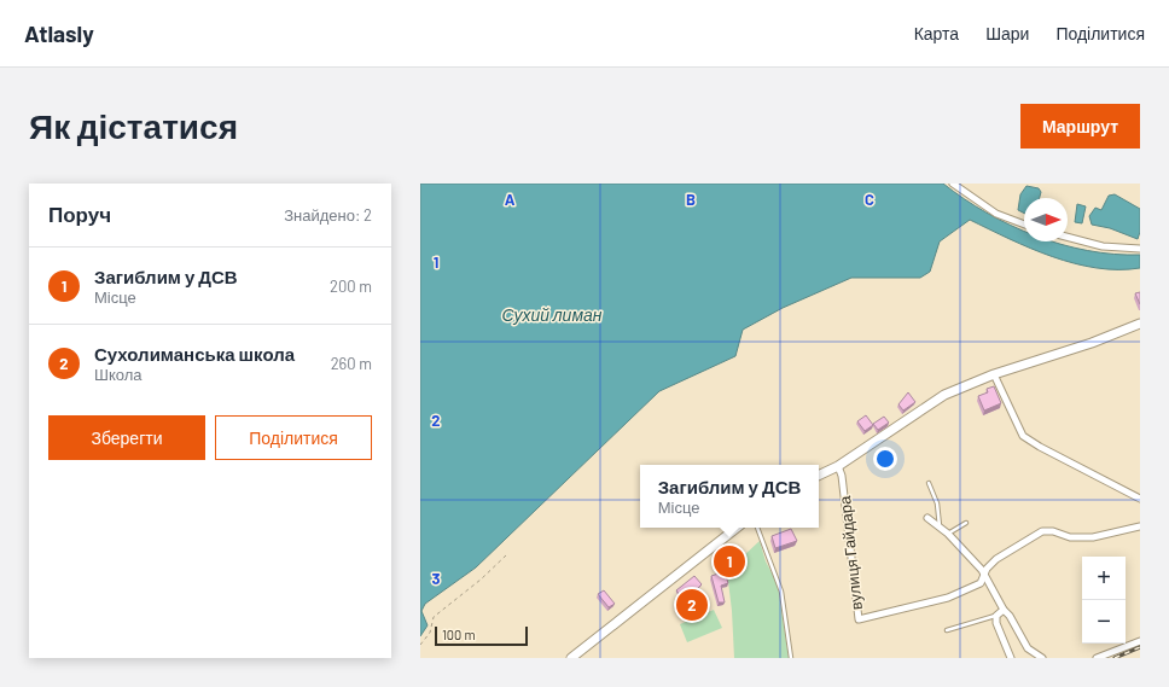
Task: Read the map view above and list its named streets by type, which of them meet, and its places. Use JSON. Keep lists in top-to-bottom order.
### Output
{
  "streets": {
    "street": ["вулиця Гайдара"]
  },
  "water": ["Сухий лиман"],
  "scale_bar": "100 m",
  "north": "right",
  "page": {
    "header": "Atlasly",
    "nav": ["Карта", "Шари", "Поділитися"],
    "buttons": [
      "Маршрут",
      ["Зберегти", "Поділитися"]
    ],
    "title": "Як дістатися",
    "heading": ["Поруч", "Знайдено: 2"],
    "list": [
      {
        "mark": "1",
        "name": "Загиблим у ДСВ",
        "note": "Місце",
        "value": "200 m"
      },
      {
        "mark": "2",
        "name": "Сухолиманська школа",
        "note": "Школа",
        "value": "260 m"
      }
    ],
    "popup": ["Загиблим у ДСВ", "Місце"],
    "pins": ["1", "2"],
    "map_buttons": ["+", "−"],
    "scale": "100 m"
  },
  "grid": {
    "columns": ["A", "B", "C"],
    "rows": ["1", "2", "3"]
  }
}
